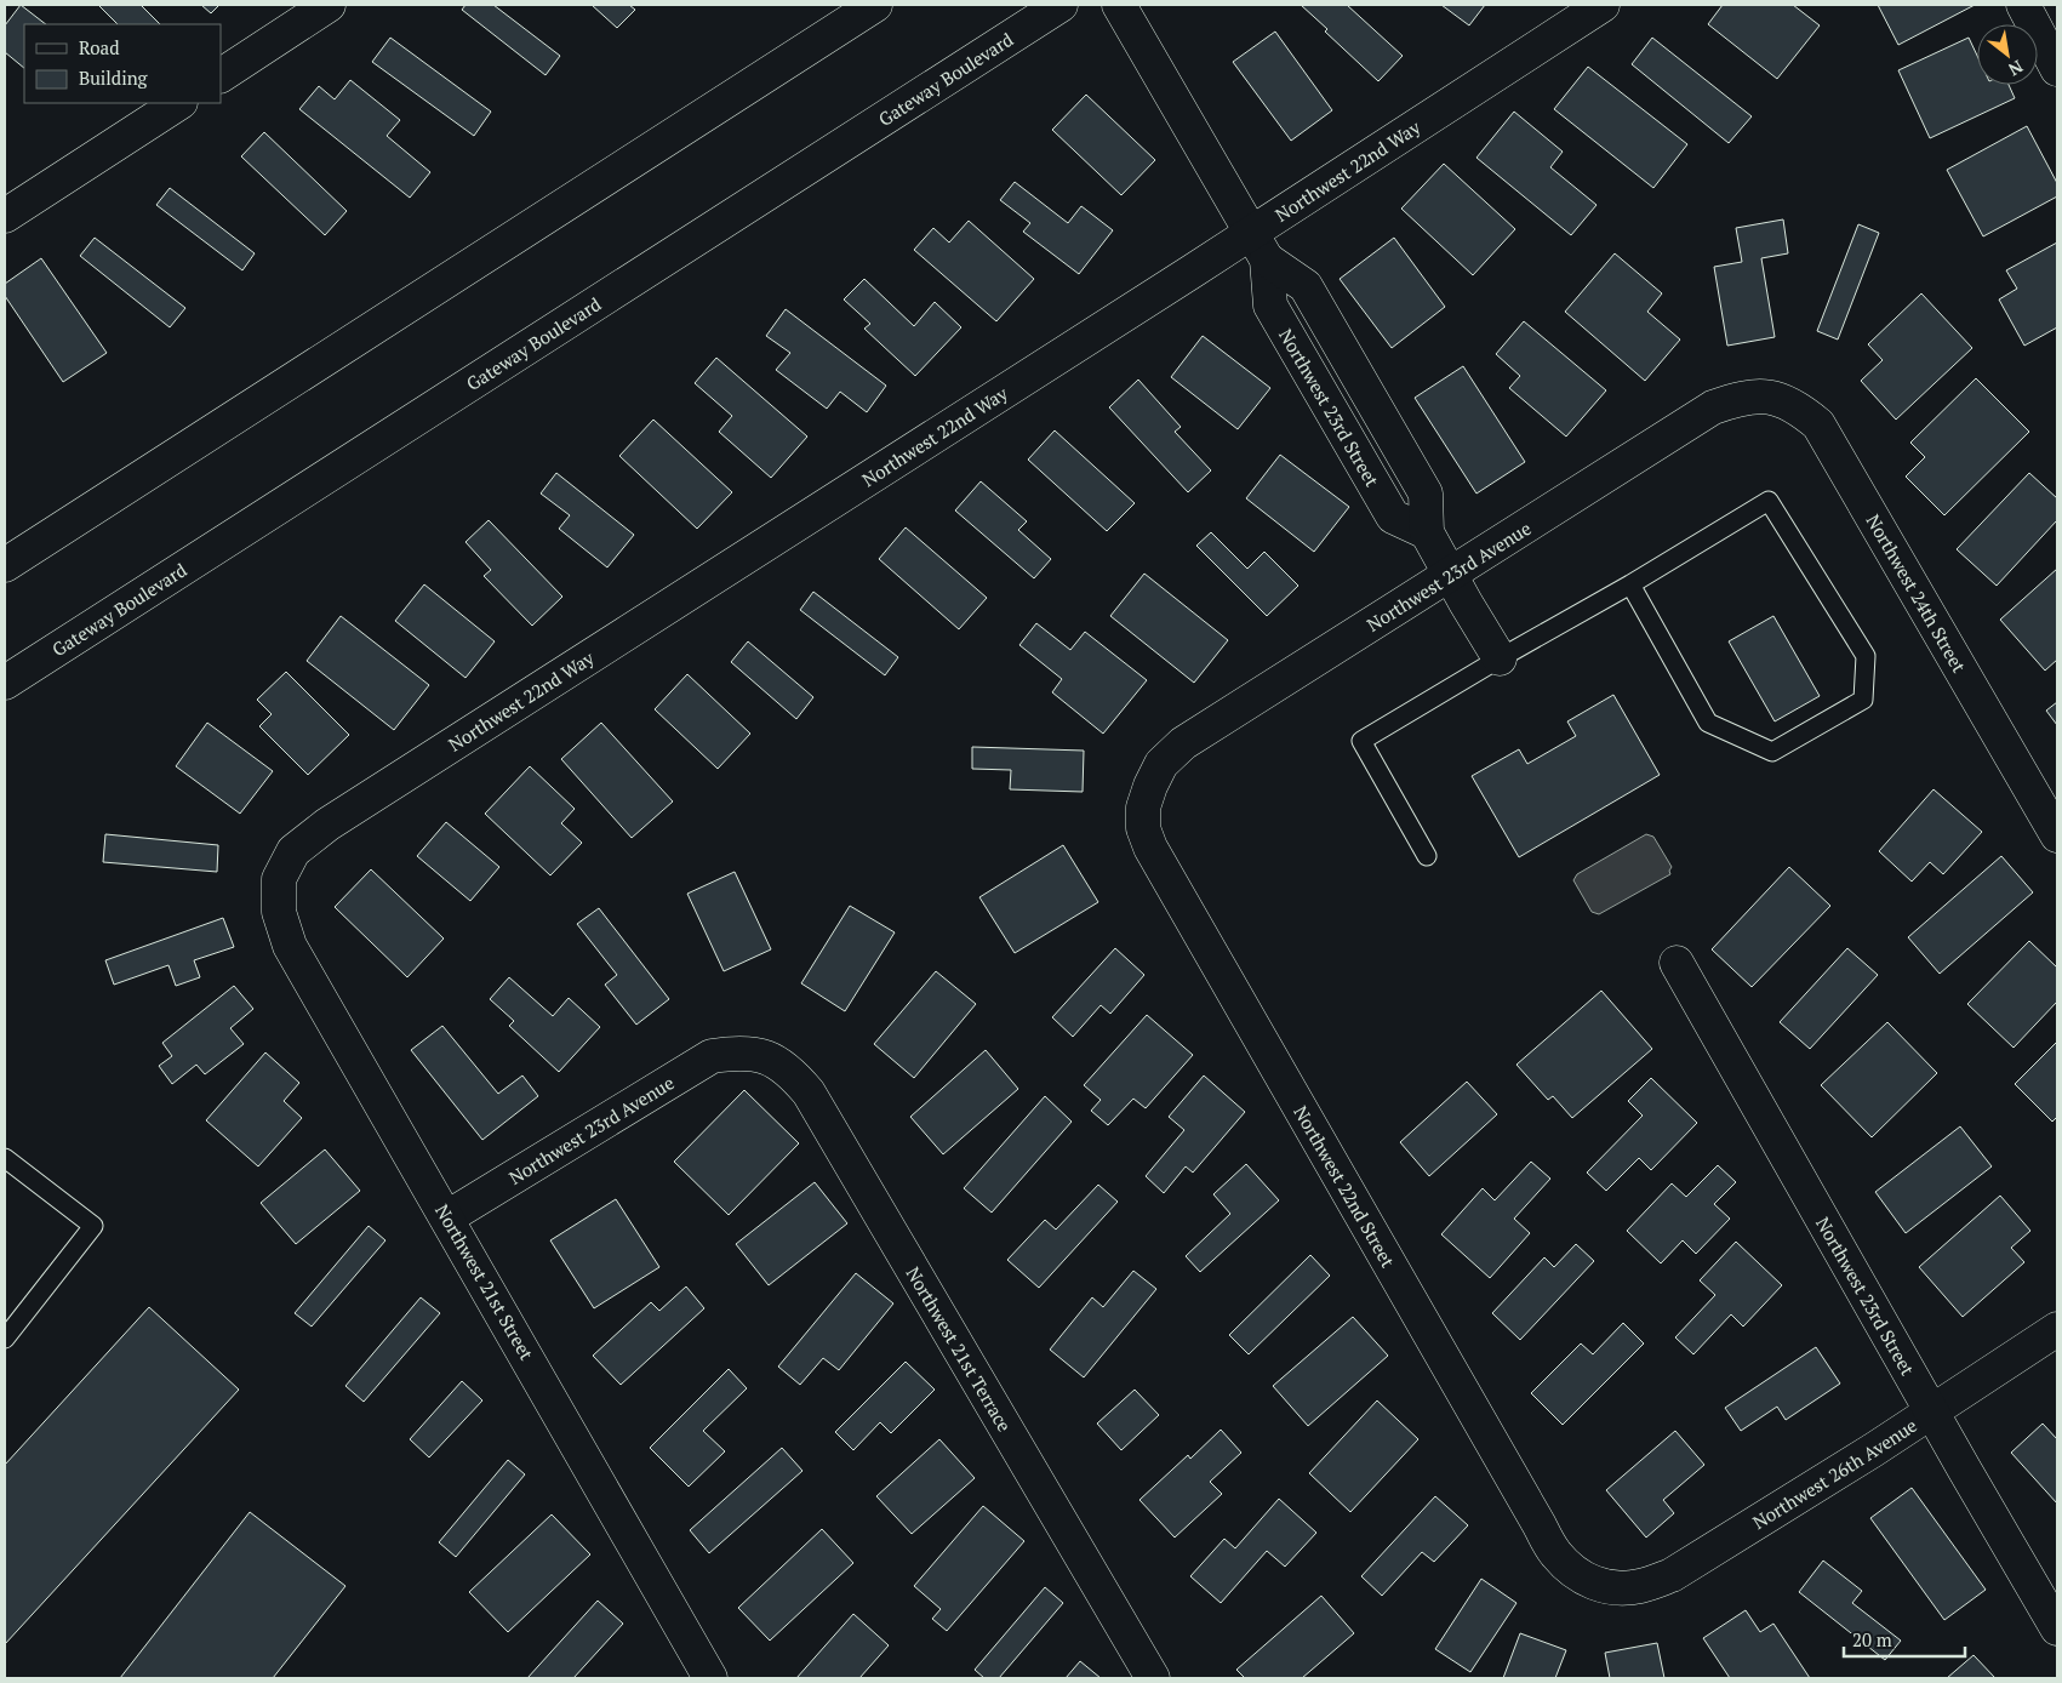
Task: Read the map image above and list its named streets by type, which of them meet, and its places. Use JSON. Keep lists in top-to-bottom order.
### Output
{
  "streets": {
    "street": [
      "Gateway Boulevard",
      "Northwest 22nd Way",
      "Northwest 23rd Street",
      "Northwest 23rd Avenue",
      "Northwest 24th Street",
      "Northwest 22nd Street",
      "Northwest 21st Street",
      "Northwest 21st Terrace",
      "Northwest 26th Avenue"
    ]
  },
  "crossings": [
    ["Northwest 22nd Way", "Northwest 23rd Street"],
    ["Northwest 22nd Way", "Northwest 21st Street"],
    ["Northwest 23rd Street", "Northwest 23rd Avenue"],
    ["Northwest 23rd Street", "Northwest 26th Avenue"],
    ["Northwest 23rd Avenue", "Northwest 24th Street"],
    ["Northwest 23rd Avenue", "Northwest 22nd Street"],
    ["Northwest 23rd Avenue", "Northwest 21st Street"],
    ["Northwest 23rd Avenue", "Northwest 21st Terrace"],
    ["Northwest 22nd Street", "Northwest 26th Avenue"]
  ],
  "legend": ["Road", "Building"],
  "scale_bar": "20 m",
  "north": "bottom right"
}
